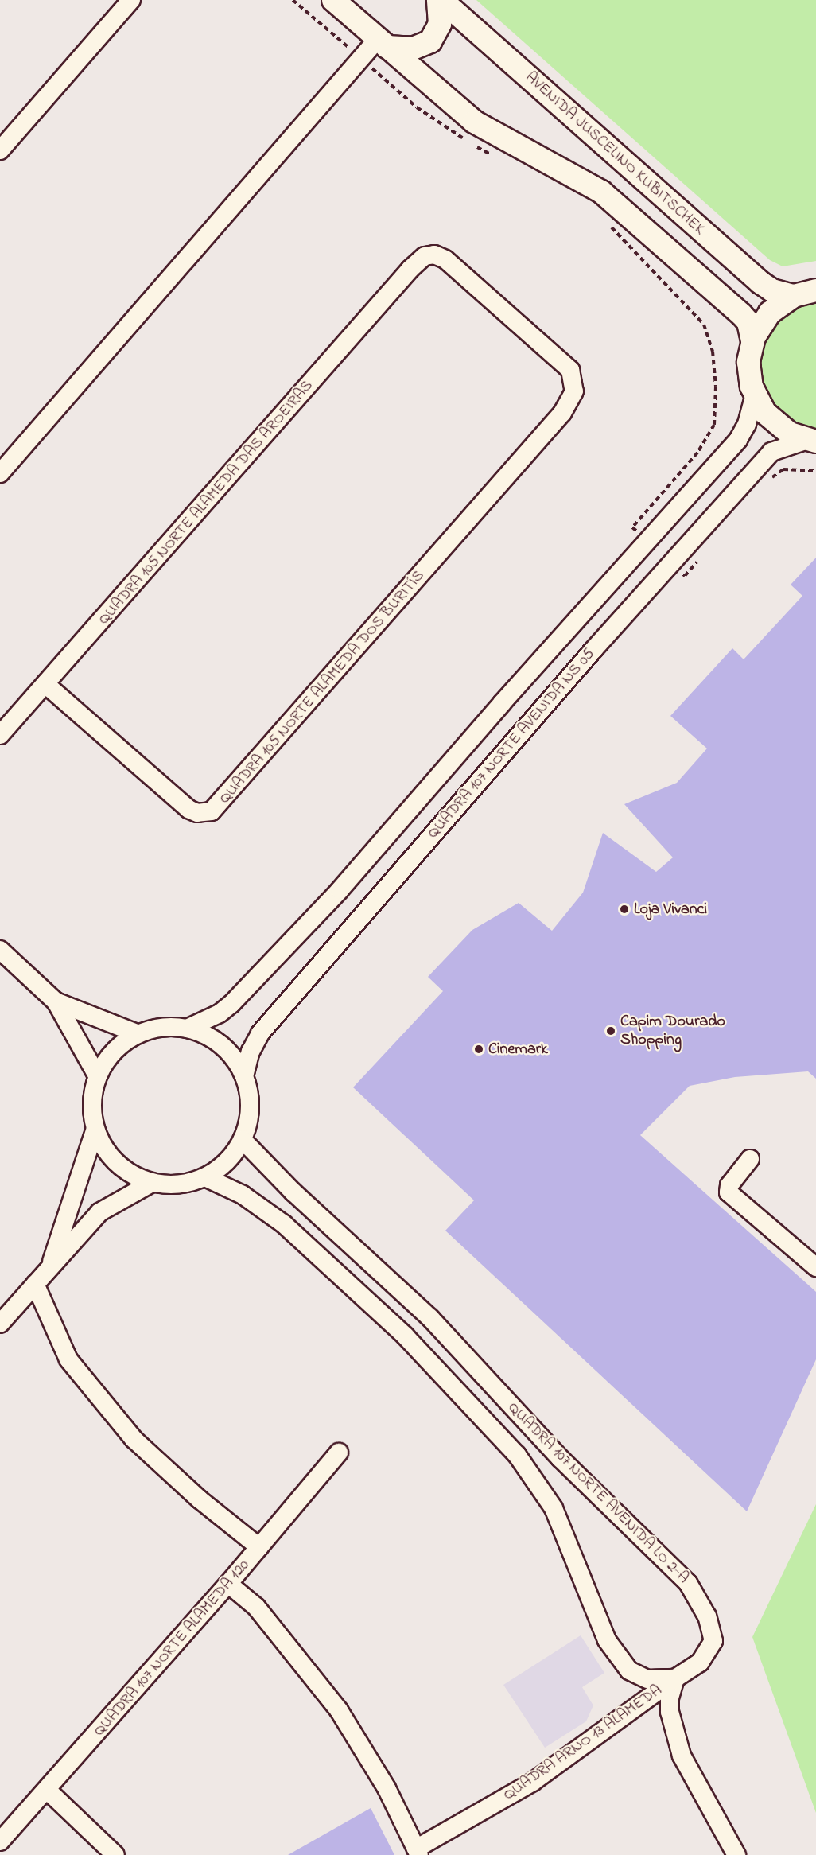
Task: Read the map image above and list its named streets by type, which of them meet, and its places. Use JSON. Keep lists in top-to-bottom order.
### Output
{
  "streets": {
    "main road": ["AVENIDA JUSCELINO KUBITSCHEK"],
    "street": [
      "QUADRA 105 NORTE ALAMEDA DAS AROEIRAS",
      "QUADRA 105 NORTE ALAMEDA DOS BURITÍS",
      "QUADRA 107 NORTE AVENIDA NS 05",
      "QUADRA 107 NORTE AVENIDA LO 2-A",
      "QUADRA 107 NORTE ALAMEDA 120",
      "QUADRA ARNO 13 ALAMEDA"
    ]
  },
  "crossings": [
    ["QUADRA 105 NORTE ALAMEDA DAS AROEIRAS", "QUADRA 105 NORTE ALAMEDA DOS BURITÍS"],
    ["QUADRA 107 NORTE AVENIDA NS 05", "QUADRA 107 NORTE AVENIDA LO 2-A"],
    ["QUADRA 107 NORTE AVENIDA LO 2-A", "QUADRA ARNO 13 ALAMEDA"]
  ],
  "places": ["Loja Vivanci", "Capim Dourado Shopping", "Cinemark"]
}
